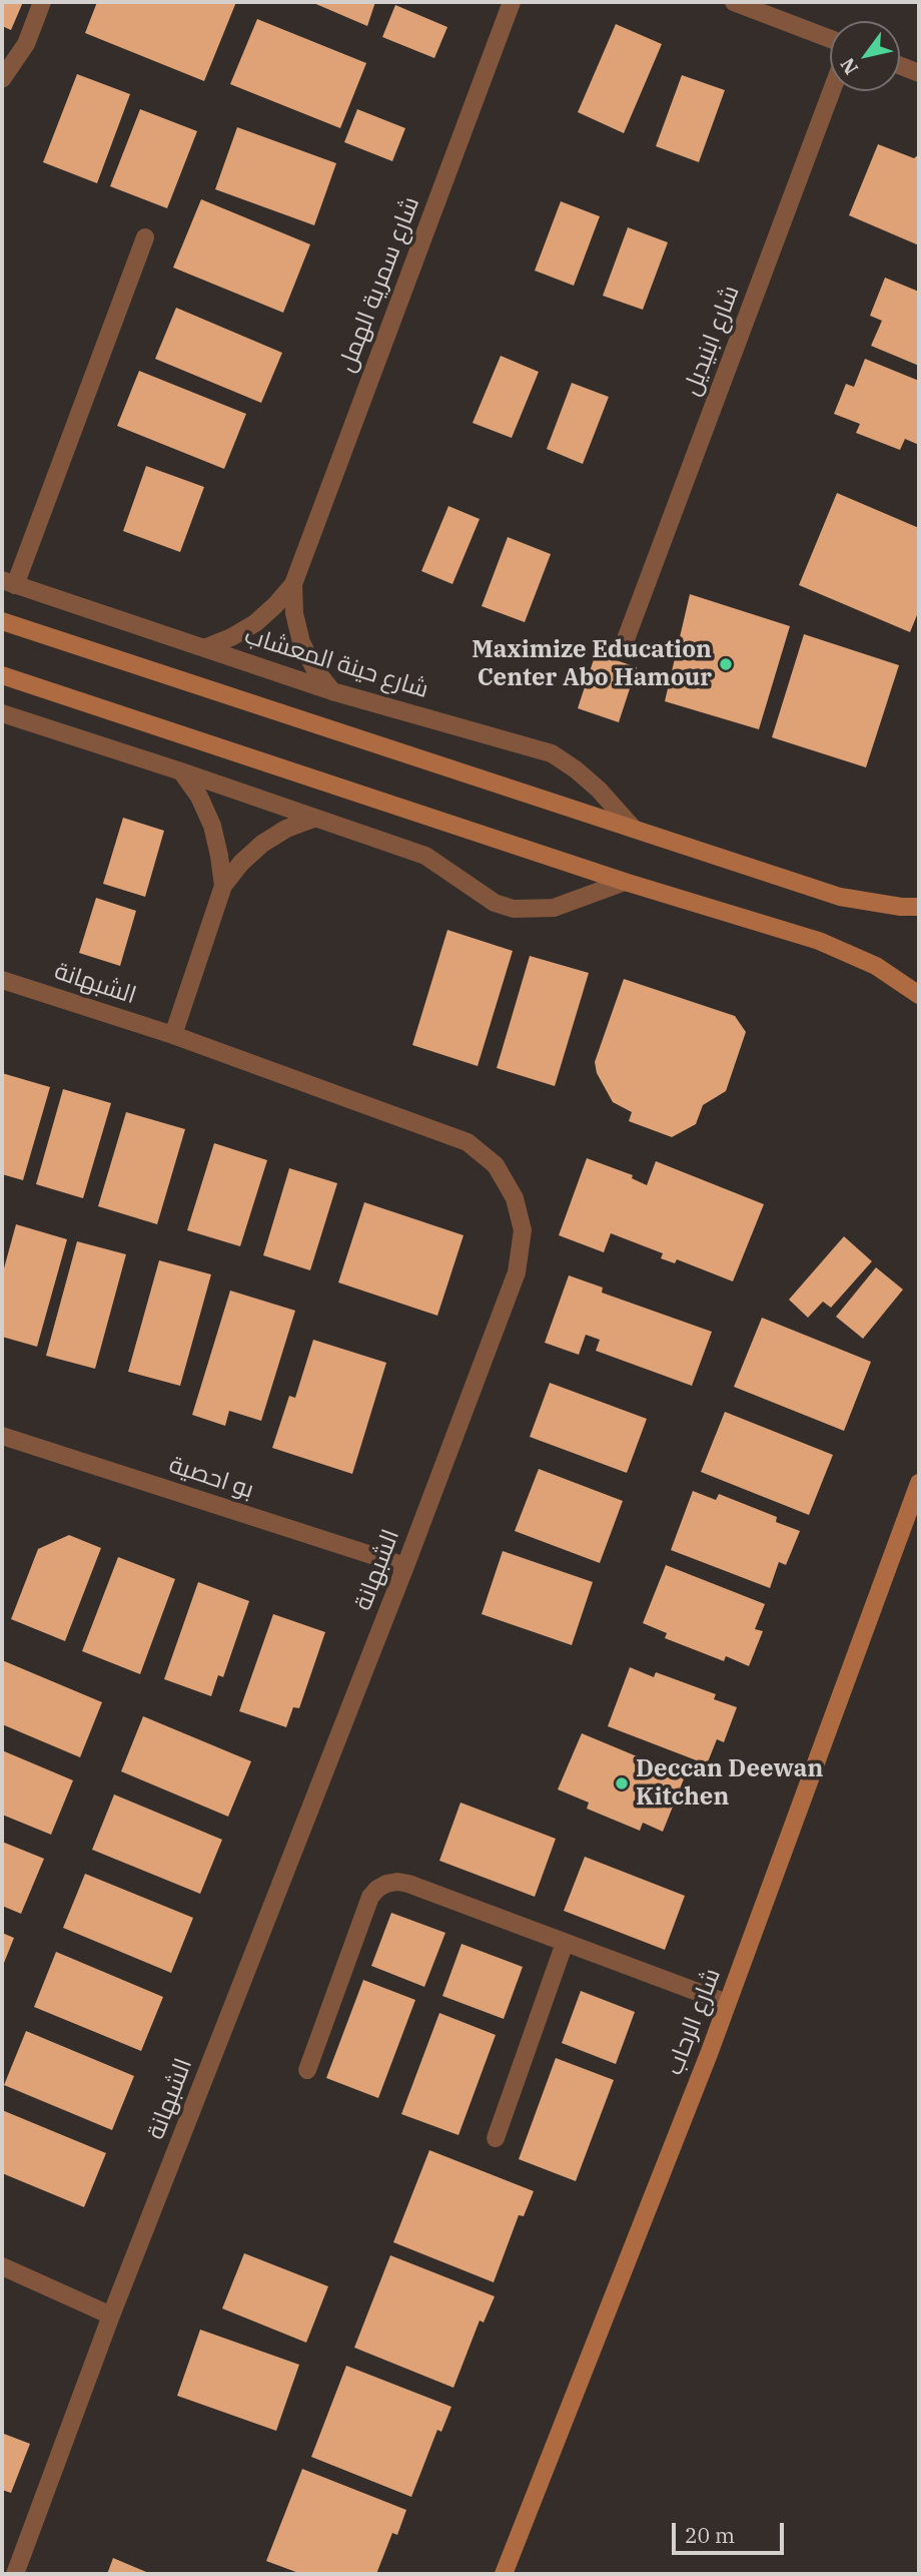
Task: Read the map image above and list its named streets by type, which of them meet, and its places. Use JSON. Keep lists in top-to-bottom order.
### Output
{
  "streets": {
    "street": [
      "شارع سمرية الهمل",
      "شارع ابنيديل",
      "شارع حينة المعشاب",
      "الشبهانة",
      "بو احصية",
      "شارع الرحاب"
    ]
  },
  "crossings": [
    ["شارع سمرية الهمل", "شارع حينة المعشاب"],
    ["الشبهانة", "بو احصية"]
  ],
  "places": ["Maximize Education Center Abo Hamour", "Deccan Deewan Kitchen"],
  "scale_bar": "20 m",
  "north": "bottom left"
}
